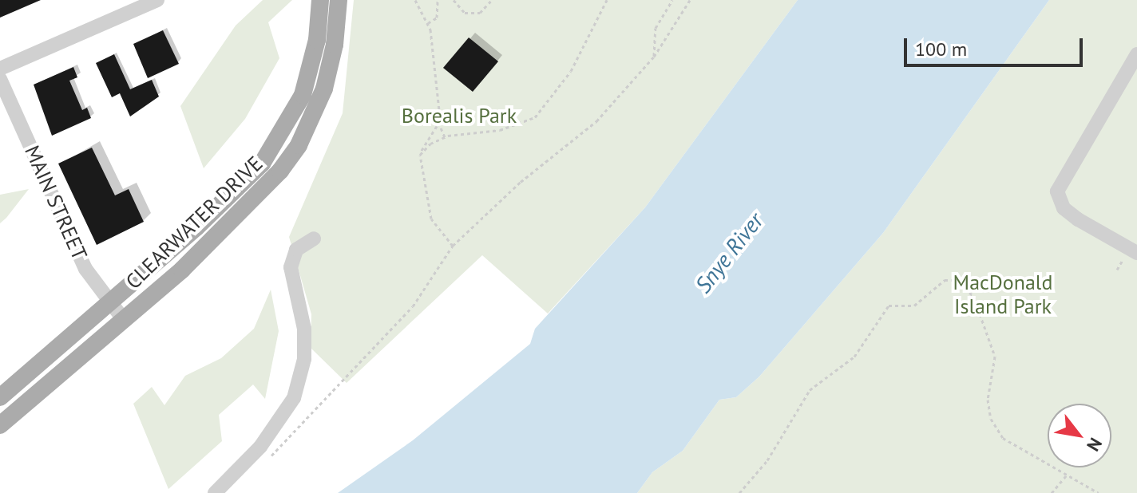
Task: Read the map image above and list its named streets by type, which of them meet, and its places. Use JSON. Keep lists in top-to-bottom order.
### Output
{
  "streets": {
    "main road": ["CLEARWATER DRIVE"],
    "street": ["MAIN STREET"]
  },
  "crossings": [
    ["MAIN STREET", "CLEARWATER DRIVE"]
  ],
  "water": ["Snye River"],
  "parks": ["Borealis Park", "MacDonald Island Park"],
  "scale_bar": "100 m",
  "north": "bottom right"
}
